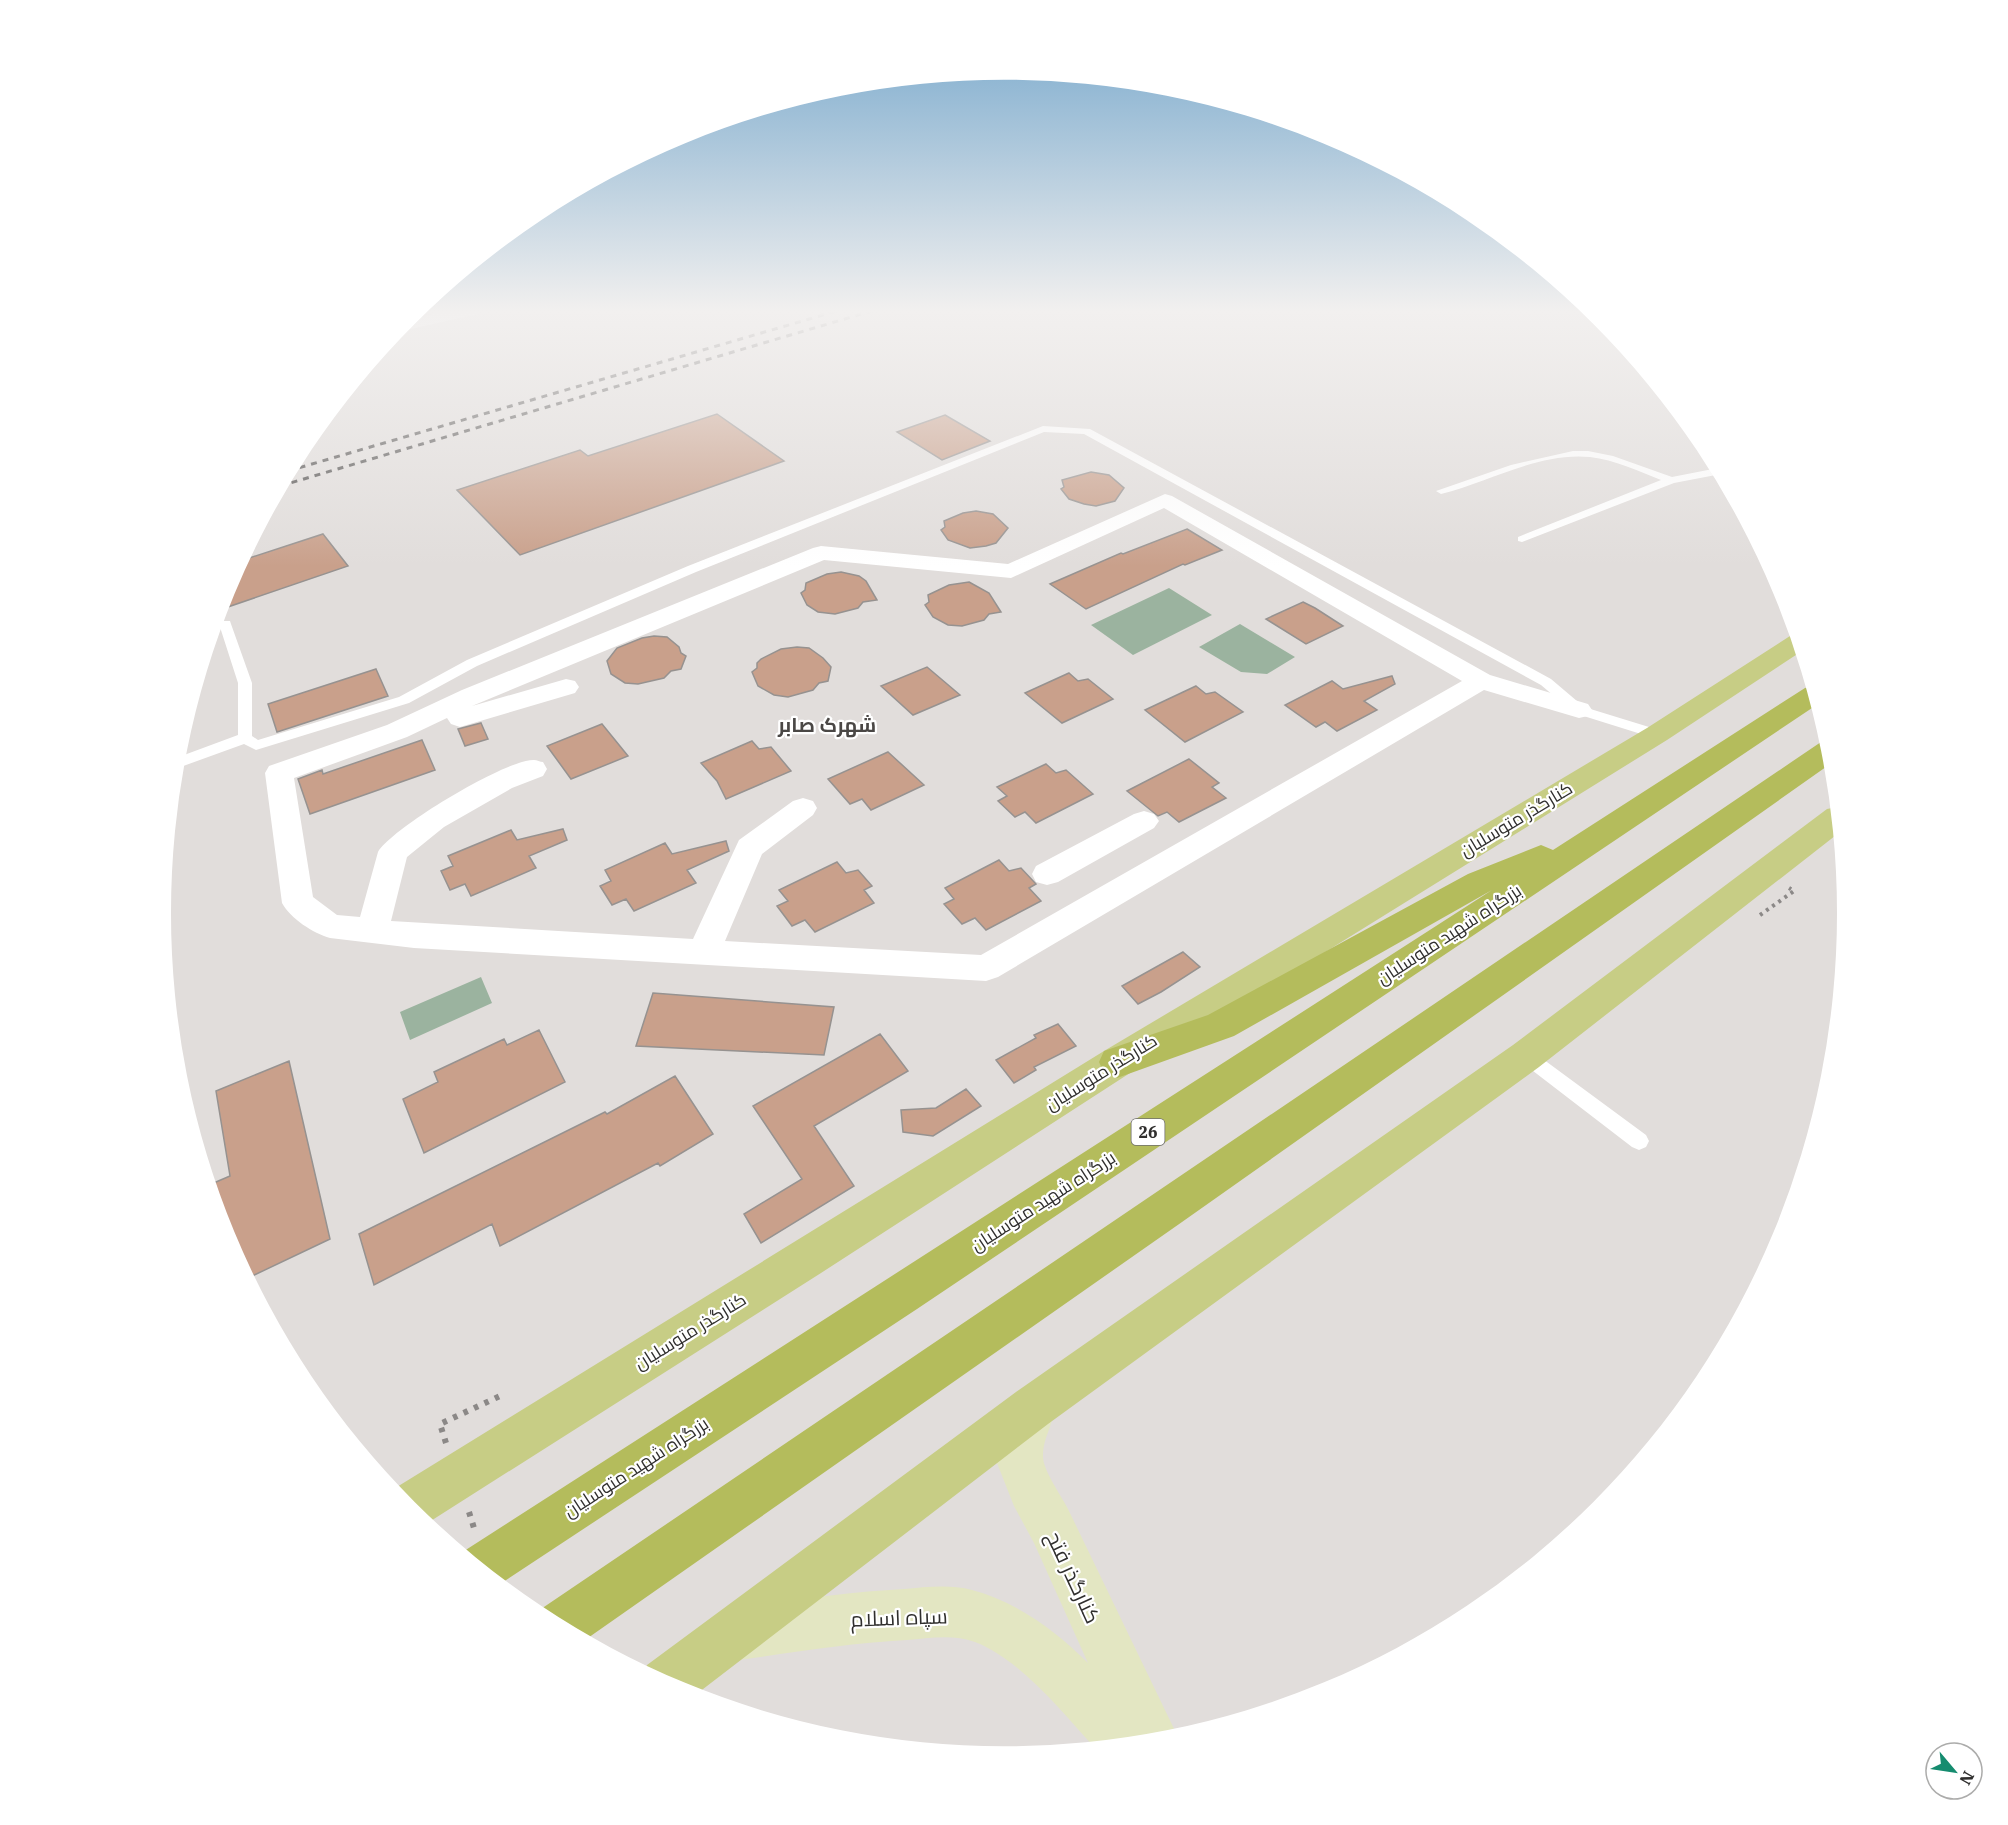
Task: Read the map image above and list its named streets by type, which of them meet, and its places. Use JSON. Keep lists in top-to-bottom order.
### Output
{
  "streets": {
    "highway": ["بزرگراه شهید متوسلیان", "26"],
    "main road": ["کنارگذر متوسلیان", "کنارگذر فتح", "سپاه اسلام"]
  },
  "districts": ["شهرک صابر"],
  "north": "bottom right"
}
